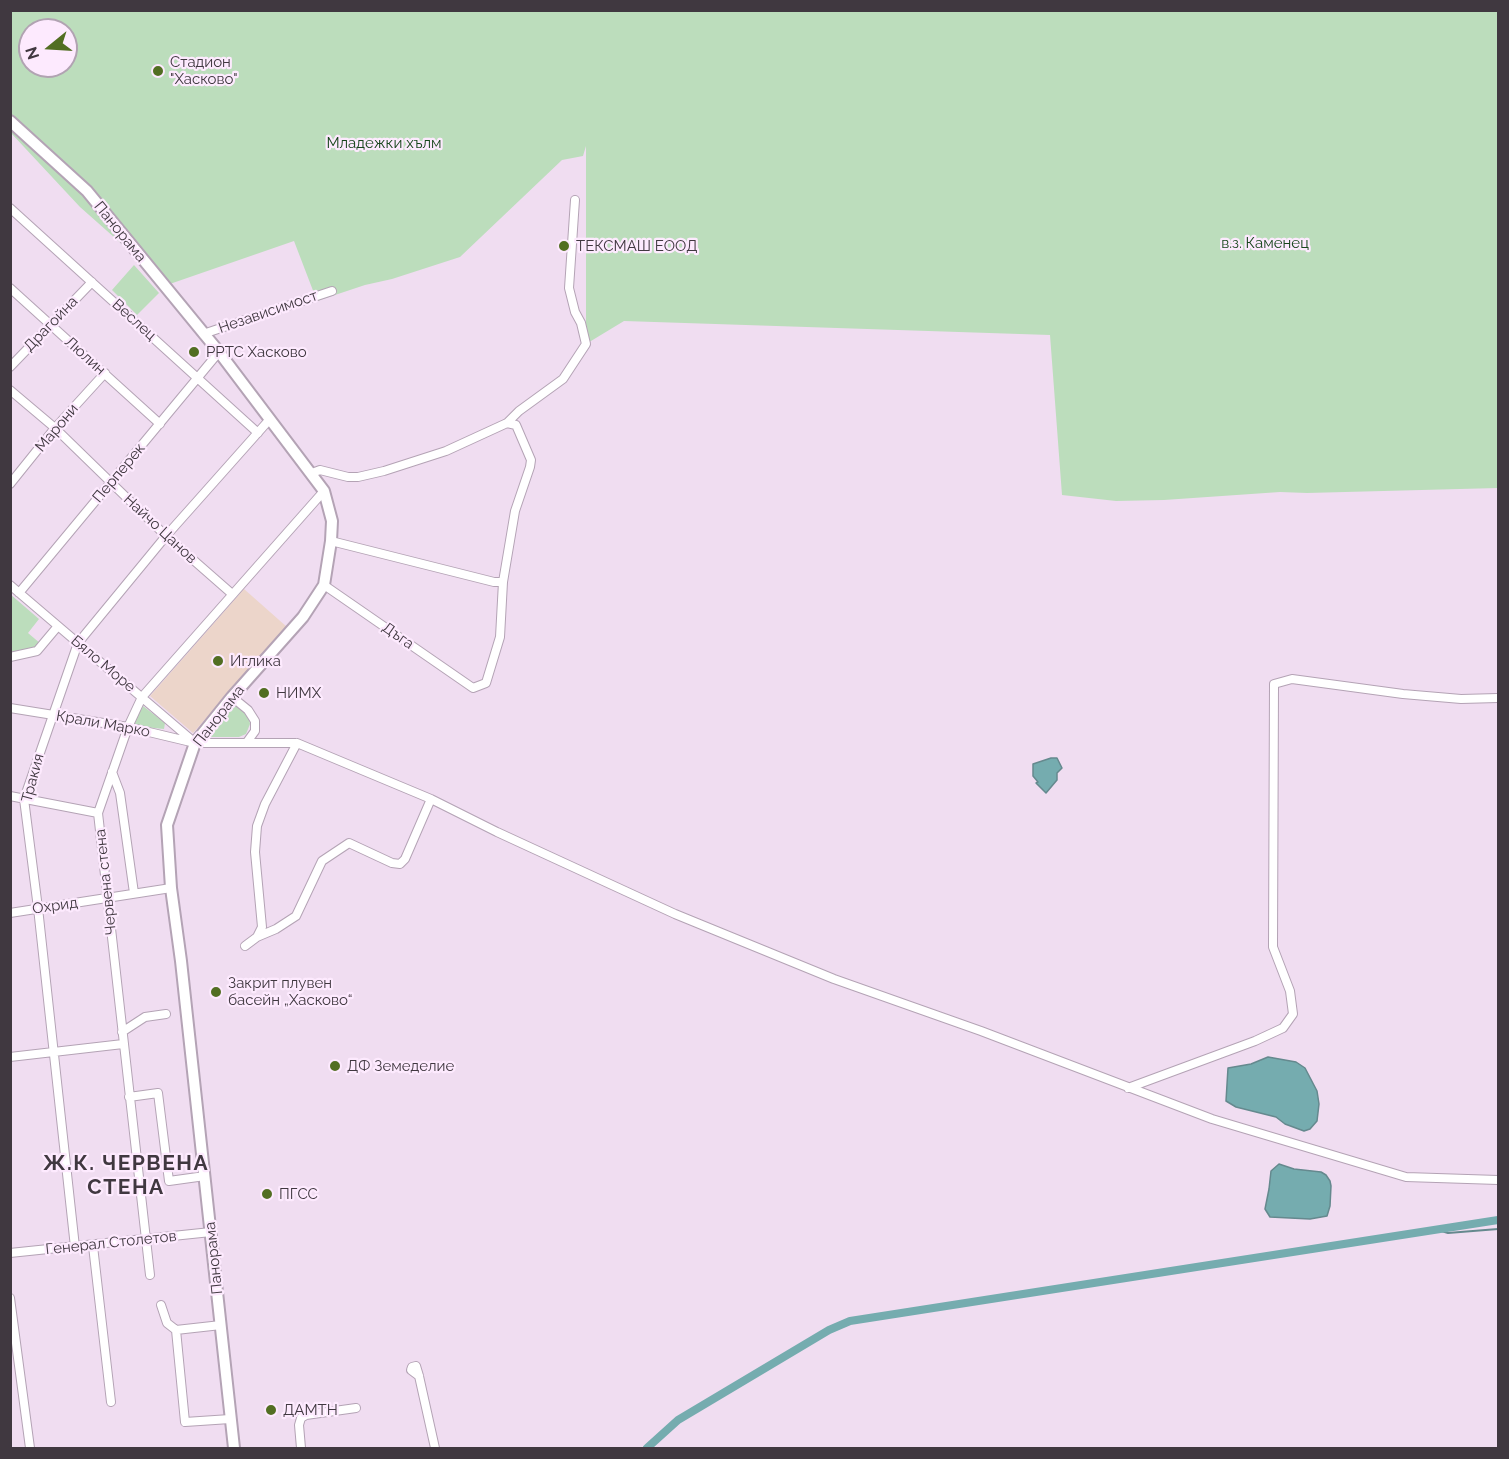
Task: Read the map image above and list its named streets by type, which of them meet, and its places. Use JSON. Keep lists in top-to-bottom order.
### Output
{
  "streets": {
    "street": [
      "Панорама",
      "Независимост",
      "Веслец",
      "Драгойна",
      "Люлин",
      "Марони",
      "Перперек",
      "Найчо Цанов",
      "Дъга",
      "Бяло Море",
      "Крали Марко",
      "Тракия",
      "Червена стена",
      "Охрид",
      "Генерал Столетов"
    ]
  },
  "crossings": [
    ["Панорама", "Независимост"],
    ["Панорама", "Перперек"],
    ["Панорама", "Дъга"],
    ["Панорама", "Бяло Море"],
    ["Панорама", "Крали Марко"],
    ["Панорама", "Тракия"],
    ["Панорама", "Червена стена"],
    ["Панорама", "Охрид"],
    ["Панорама", "Генерал Столетов"],
    ["Веслец", "Драгойна"],
    ["Веслец", "Перперек"],
    ["Веслец", "Тракия"],
    ["Драгойна", "Люлин"],
    ["Люлин", "Марони"],
    ["Люлин", "Перперек"],
    ["Марони", "Найчо Цанов"],
    ["Перперек", "Найчо Цанов"],
    ["Перперек", "Бяло Море"],
    ["Найчо Цанов", "Тракия"],
    ["Найчо Цанов", "Червена стена"],
    ["Бяло Море", "Крали Марко"],
    ["Бяло Море", "Тракия"],
    ["Бяло Море", "Червена стена"],
    ["Крали Марко", "Тракия"],
    ["Крали Марко", "Червена стена"],
    ["Тракия", "Охрид"],
    ["Тракия", "Генерал Столетов"],
    ["Червена стена", "Охрид"],
    ["Червена стена", "Генерал Столетов"]
  ],
  "districts": ["Ж.К. ЧЕРВЕНА СТЕНА"],
  "parks": ["Младежки хълм", "в.з. Каменец"],
  "places": [
    "Стадион \"Хасково\"",
    "ТЕКСМАШ ЕООД",
    "РРТС Хасково",
    "Иглика",
    "НИМХ",
    "Закрит плувен басейн „Хасково“",
    "ДФ Земеделие",
    "ПГСС",
    "ДАМТН"
  ],
  "north": "left"
}
